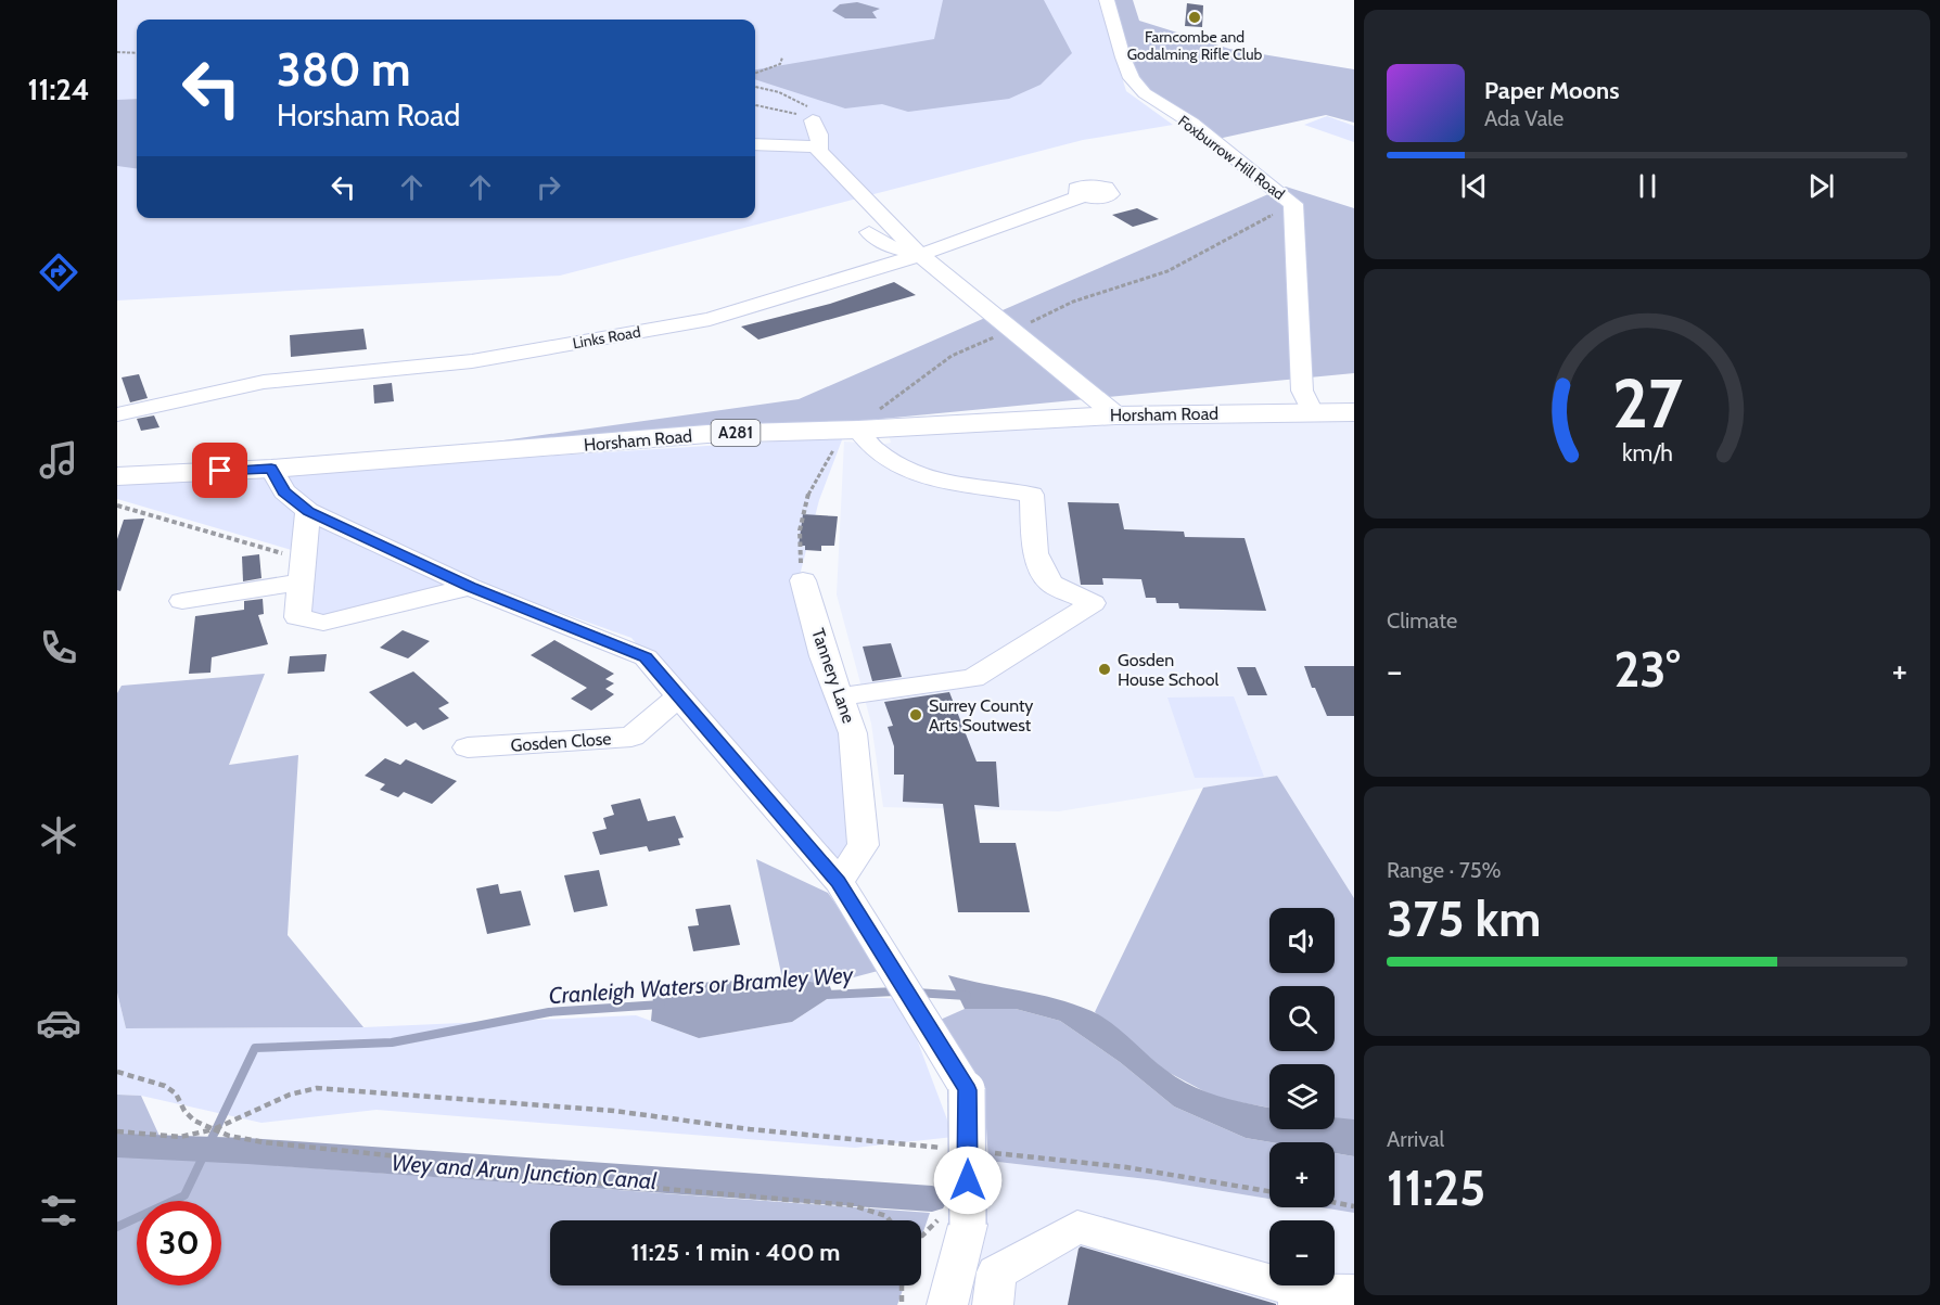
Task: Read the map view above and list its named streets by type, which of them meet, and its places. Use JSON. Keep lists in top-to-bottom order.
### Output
{
  "streets": {
    "main road": ["Horsham Road", "A281"],
    "street": [
      "Foxburrow Hill Road",
      "Links Road",
      "Tannery Lane",
      "Gosden Close"
    ]
  },
  "crossings": [
    ["Foxburrow Hill Road", "Horsham Road"]
  ],
  "water": ["Cranleigh Waters or Bramley Wey", "Wey and Arun Junction Canal"],
  "places": ["Farncombe and Godalming Rifle Club", "Gosden House School", "Surrey County Arts Soutwest"],
  "page": {
    "tabs": "11:24",
    "turn": ["380 m", "Horsham Road"],
    "song": ["Paper Moons", "Ada Vale"],
    "tile": [
      "Climate",
      ["Range · 75%", "375 km"],
      ["Arrival", "11:25"]
    ],
    "heat": ["−", "23°", "+"],
    "map_buttons": ["+", "−"],
    "limit": "30",
    "trip": "11:25 · 1 min · 400 m",
    "gauge": ["27", "km/h"]
  }
}
